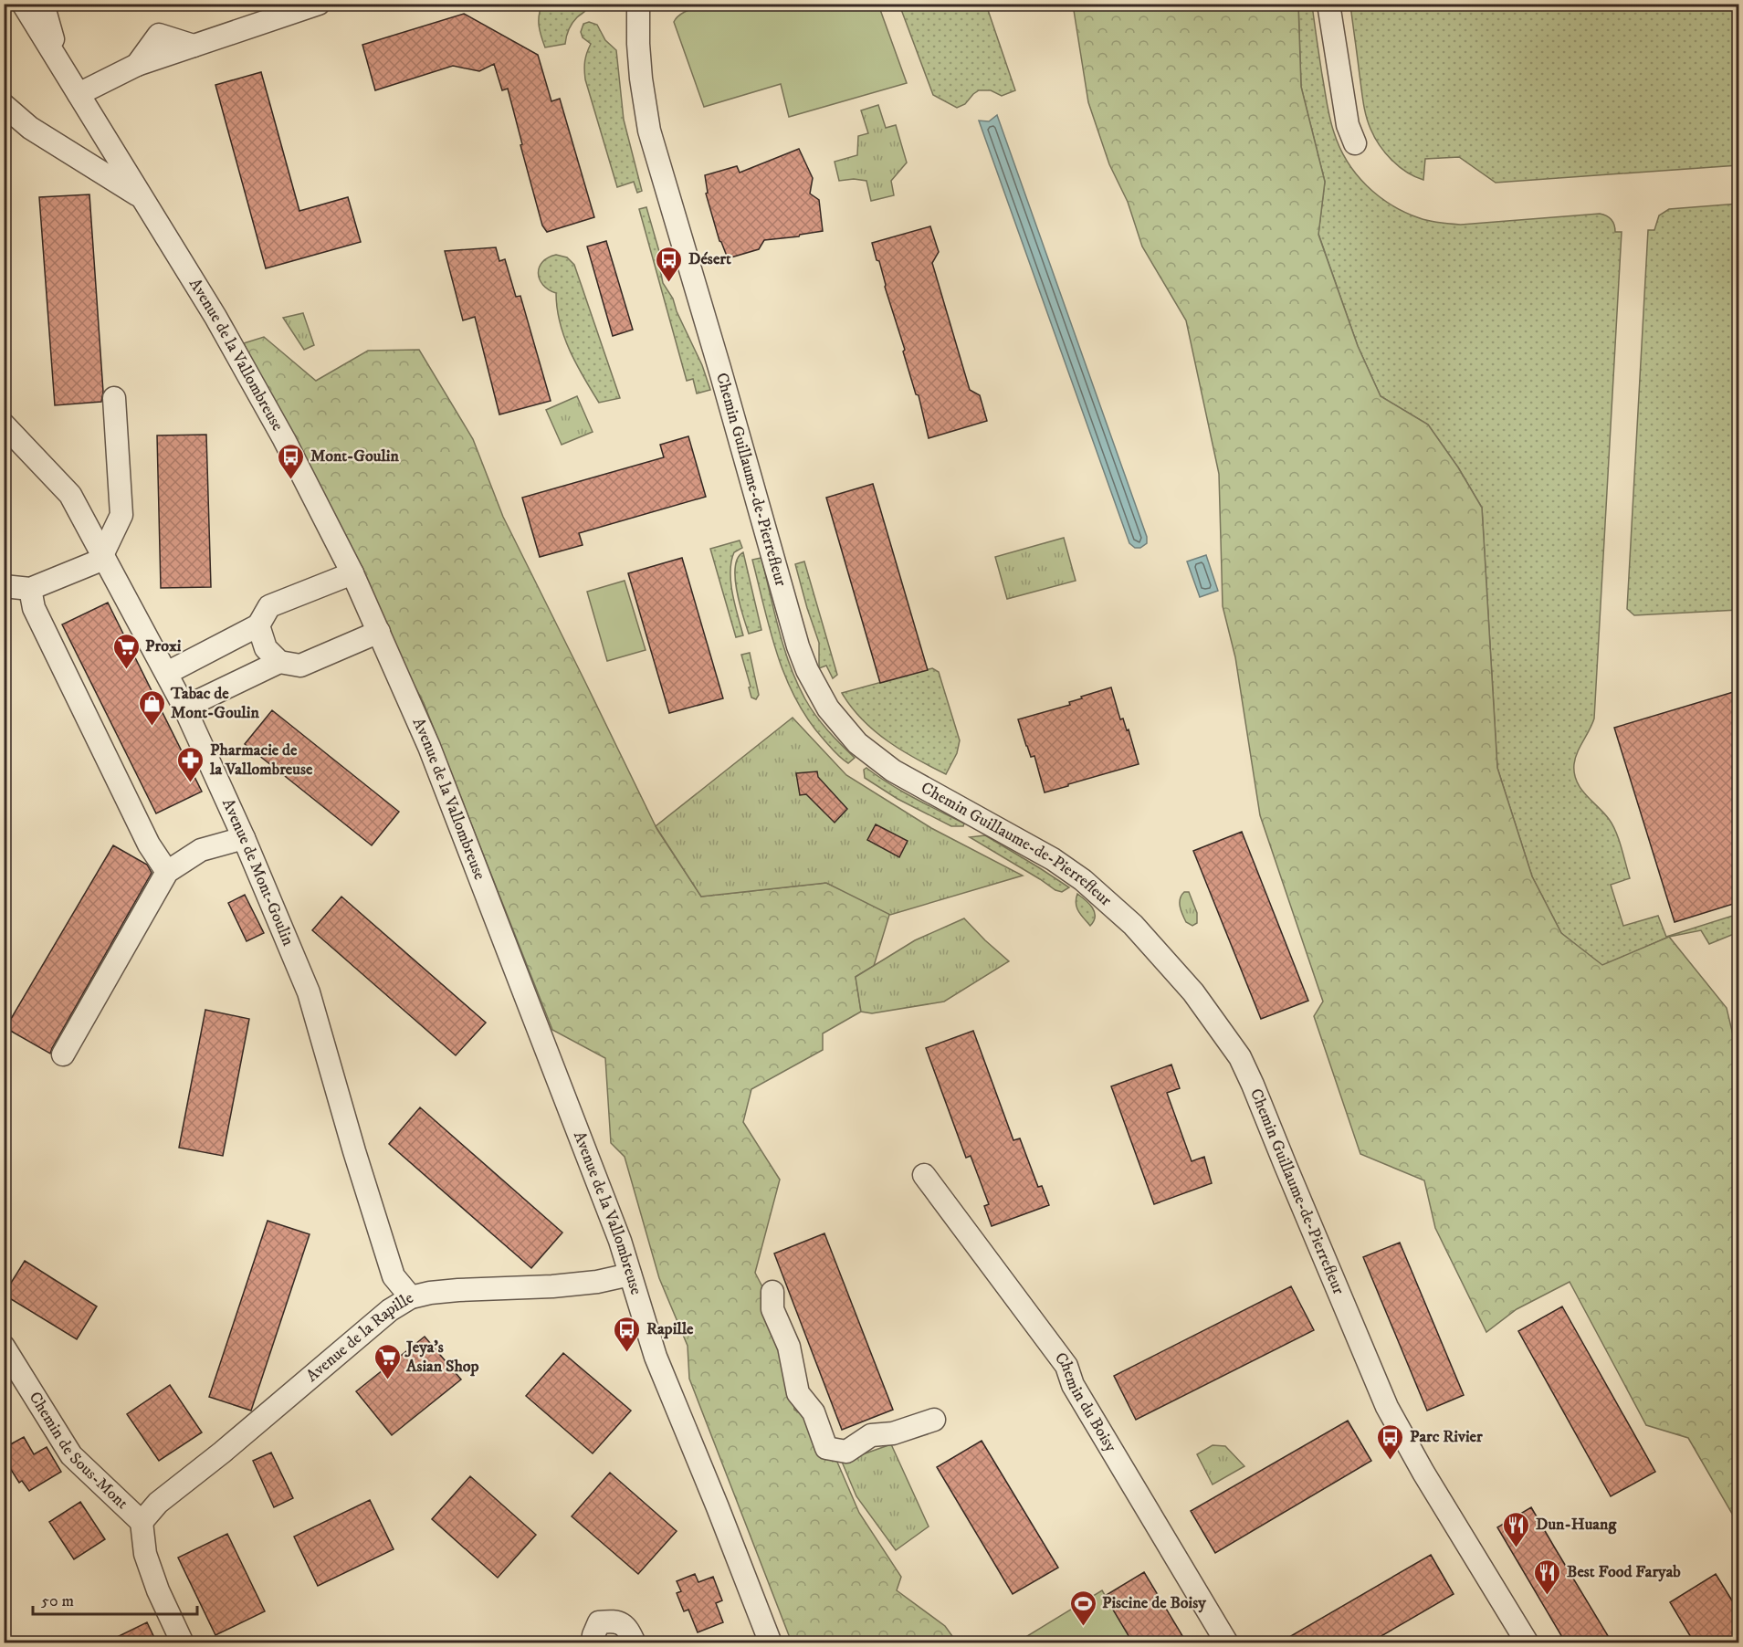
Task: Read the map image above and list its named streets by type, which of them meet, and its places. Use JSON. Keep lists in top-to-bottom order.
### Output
{
  "streets": {
    "street": [
      "Avenue de la Vallombreuse",
      "Chemin Guillaume-de-Pierrefleur",
      "Avenue de Mont-Goulin",
      "Avenue de la Rapille",
      "Chemin du Boisy",
      "Chemin de Sous-Mont"
    ]
  },
  "crossings": [
    ["Avenue de la Vallombreuse", "Avenue de la Rapille"],
    ["Avenue de Mont-Goulin", "Avenue de la Rapille"],
    ["Avenue de la Rapille", "Chemin de Sous-Mont"]
  ],
  "places": {
    "bus stop": [
      "Désert",
      "Mont-Goulin",
      "Rapille",
      "Parc Rivier"
    ],
    "supermarket": ["Proxi", "Jeya's Asian Shop"],
    "shop": ["Tabac de Mont-Goulin"],
    "pharmacy": ["Pharmacie de la Vallombreuse"],
    "restaurant": ["Dun-Huang", "Best Food Faryab"],
    "sports": ["Piscine de Boisy"]
  },
  "scale_bar": "50 m"
}
